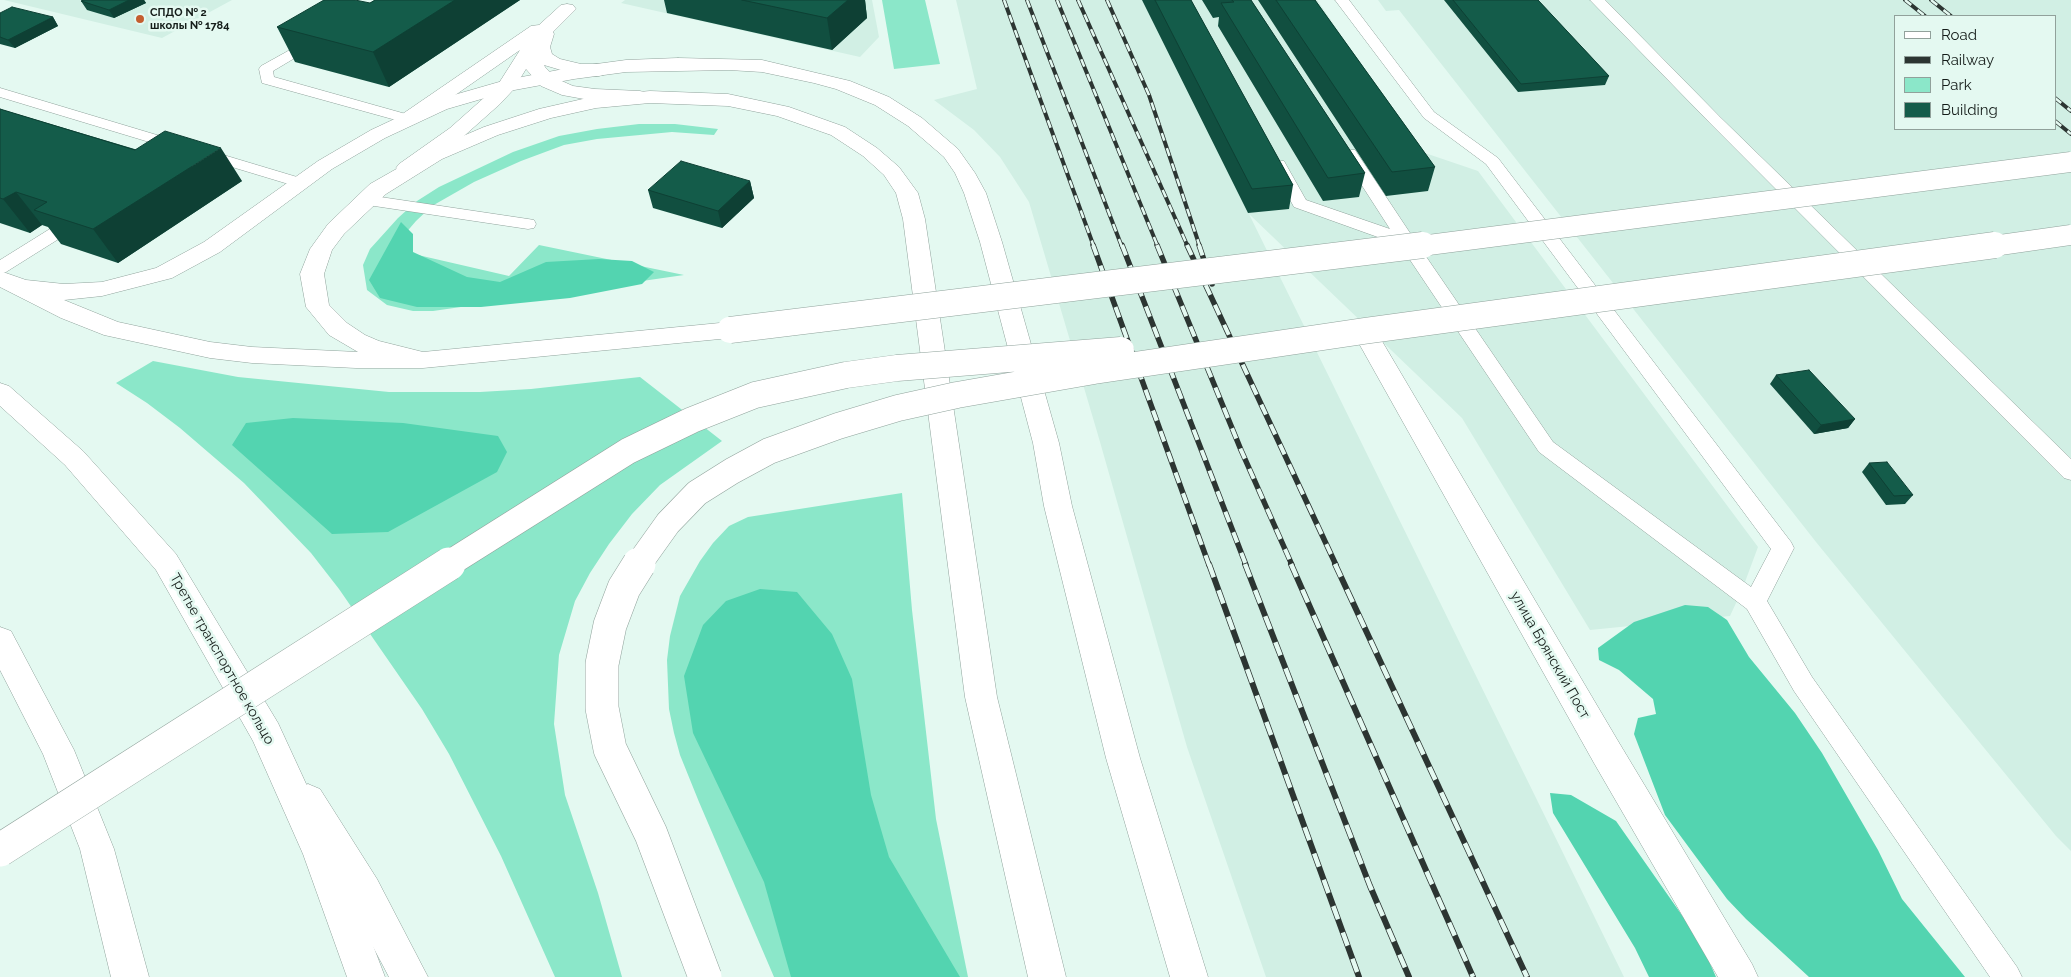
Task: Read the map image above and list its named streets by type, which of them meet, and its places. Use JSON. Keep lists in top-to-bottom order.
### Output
{
  "streets": {
    "main road": ["улица Брянский Пост", "Третье транспортное кольцо"]
  },
  "places": ["СПДО № 2 школы № 1784"],
  "legend": [
    "Road",
    "Railway",
    "Park",
    "Building"
  ]
}
